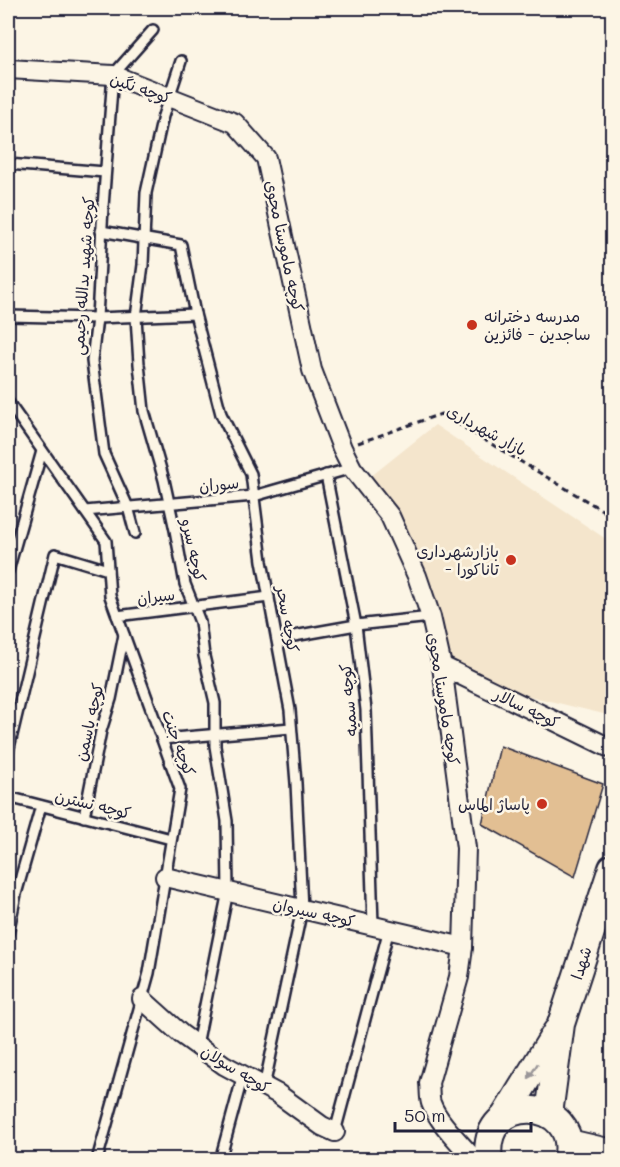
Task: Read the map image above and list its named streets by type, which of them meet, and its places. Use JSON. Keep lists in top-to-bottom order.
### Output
{
  "streets": {
    "main road": ["شهدا"],
    "street": [
      "کوچه نگین",
      "کوچه ماموستا محوی",
      "کوچه سالار",
      "کوچه سیروان",
      "کوچه سولان"
    ],
    "lane": [
      "کوچه شهید یدالله رحیمی",
      "سوران",
      "کوچه سرو",
      "سیران",
      "کوچه سحر",
      "کوچه سمیه",
      "کوچه یاسمن",
      "کوچه جنت",
      "کوچه نسترن"
    ],
    "path": ["بازار شهرداری"]
  },
  "crossings": [
    ["کوچه نگین", "کوچه ماموستا محوی"],
    ["کوچه نگین", "کوچه شهید یدالله رحیمی"],
    ["کوچه نگین", "کوچه سرو"],
    ["کوچه ماموستا محوی", "بازار شهرداری"],
    ["کوچه ماموستا محوی", "سوران"],
    ["کوچه ماموستا محوی", "کوچه سالار"],
    ["کوچه ماموستا محوی", "کوچه سیروان"],
    ["کوچه شهید یدالله رحیمی", "سوران"],
    ["کوچه شهید یدالله رحیمی", "کوچه سحر"],
    ["سوران", "کوچه سرو"],
    ["سوران", "کوچه سحر"],
    ["سوران", "کوچه سمیه"],
    ["سوران", "کوچه جنت"],
    ["کوچه سرو", "سیران"],
    ["کوچه سرو", "کوچه سحر"],
    ["کوچه سرو", "کوچه سیروان"],
    ["کوچه سرو", "کوچه سولان"],
    ["سیران", "کوچه سحر"],
    ["سیران", "کوچه جنت"],
    ["کوچه سحر", "کوچه سیروان"],
    ["کوچه سحر", "کوچه سولان"],
    ["کوچه سمیه", "کوچه سیروان"],
    ["کوچه سمیه", "کوچه سولان"],
    ["کوچه یاسمن", "کوچه جنت"],
    ["کوچه یاسمن", "کوچه نسترن"],
    ["کوچه جنت", "کوچه نسترن"],
    ["کوچه جنت", "کوچه سیروان"],
    ["کوچه جنت", "کوچه سولان"]
  ],
  "places": ["مدرسه دخترانه ساجدین - فائزین", "بازارشهرداری - تاناکورا", "پاساژ الماس"],
  "scale_bar": "50 m"
}
